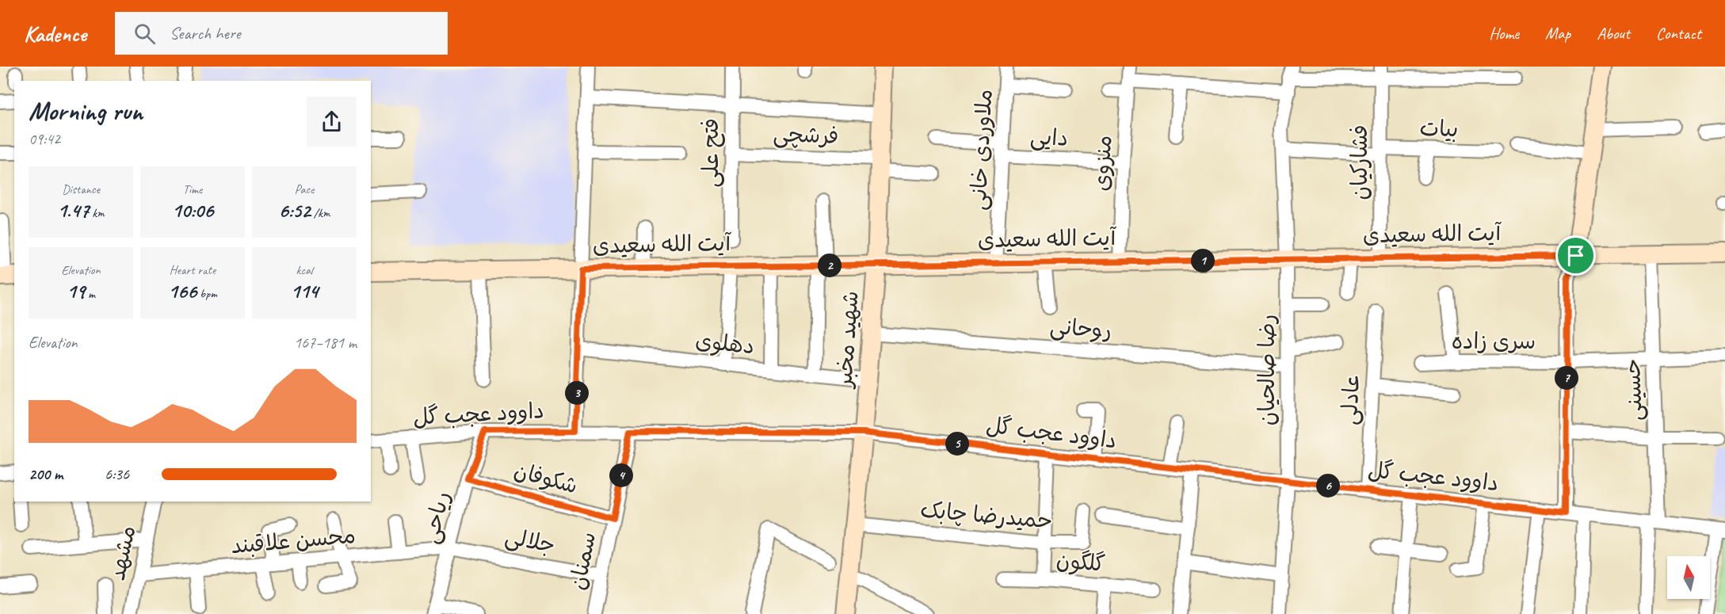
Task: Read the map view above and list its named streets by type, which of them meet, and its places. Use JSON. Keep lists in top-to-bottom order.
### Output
{
  "streets": {
    "main road": ["آیت الله سعیدی", "شهید مخبر"],
    "street": [
      "بیات",
      "فرشچی",
      "دایی",
      "ملاوردی خانی",
      "فتح علی",
      "فشارکیان",
      "منزوی",
      "روحانی",
      "سری زاده",
      "دهلوی",
      "رضا صالحیان",
      "حسینی",
      "عادلی",
      "داوود عجب گل",
      "شکوفان",
      "حمیدرضا چابک",
      "ریاحی",
      "محسن علاقبند",
      "جلالی",
      "مشهد",
      "سمنان",
      "گلگون"
    ]
  },
  "crossings": [
    ["بیات", "فشارکیان"],
    ["بیات", "رضا صالحیان"],
    ["فرشچی", "فتح علی"],
    ["فرشچی", "شهید مخبر"],
    ["دایی", "ملاوردی خانی"],
    ["دایی", "منزوی"],
    ["ملاوردی خانی", "آیت الله سعیدی"],
    ["فشارکیان", "آیت الله سعیدی"],
    ["منزوی", "آیت الله سعیدی"],
    ["آیت الله سعیدی", "شهید مخبر"],
    ["آیت الله سعیدی", "رضا صالحیان"],
    ["آیت الله سعیدی", "حسینی"],
    ["روحانی", "شهید مخبر"],
    ["روحانی", "رضا صالحیان"],
    ["شهید مخبر", "دهلوی"],
    ["شهید مخبر", "داوود عجب گل"],
    ["شهید مخبر", "حمیدرضا چابک"],
    ["سری زاده", "حسینی"],
    ["رضا صالحیان", "داوود عجب گل"],
    ["حسینی", "داوود عجب گل"],
    ["عادلی", "داوود عجب گل"],
    ["داوود عجب گل", "ریاحی"],
    ["داوود عجب گل", "سمنان"],
    ["شکوفان", "ریاحی"],
    ["شکوفان", "سمنان"],
    ["ریاحی", "محسن علاقبند"],
    ["ریاحی", "جلالی"],
    ["محسن علاقبند", "جلالی"],
    ["محسن علاقبند", "مشهد"],
    ["جلالی", "سمنان"]
  ],
  "north": "top",
  "page": {
    "header": "Kadence",
    "search": "Search here",
    "nav": [
      "Home",
      "Map",
      "About",
      "Contact"
    ],
    "heading": ["Morning run", "09:42"],
    "stats": [
      ["Distance", "1.47 km"],
      ["Time", "10:06"],
      ["Pace", "6:52 /km"],
      ["Elevation", "19 m"],
      ["Heart rate", "166 bpm"],
      ["kcal", "114"]
    ],
    "pins": [
      "1",
      "2",
      "7",
      "3",
      "5",
      "4",
      "6"
    ],
    "chart": ["Elevation", "167–181 m"],
    "list": [
      {
        "name": "200 m",
        "note": "6:36"
      }
    ]
  }
}
